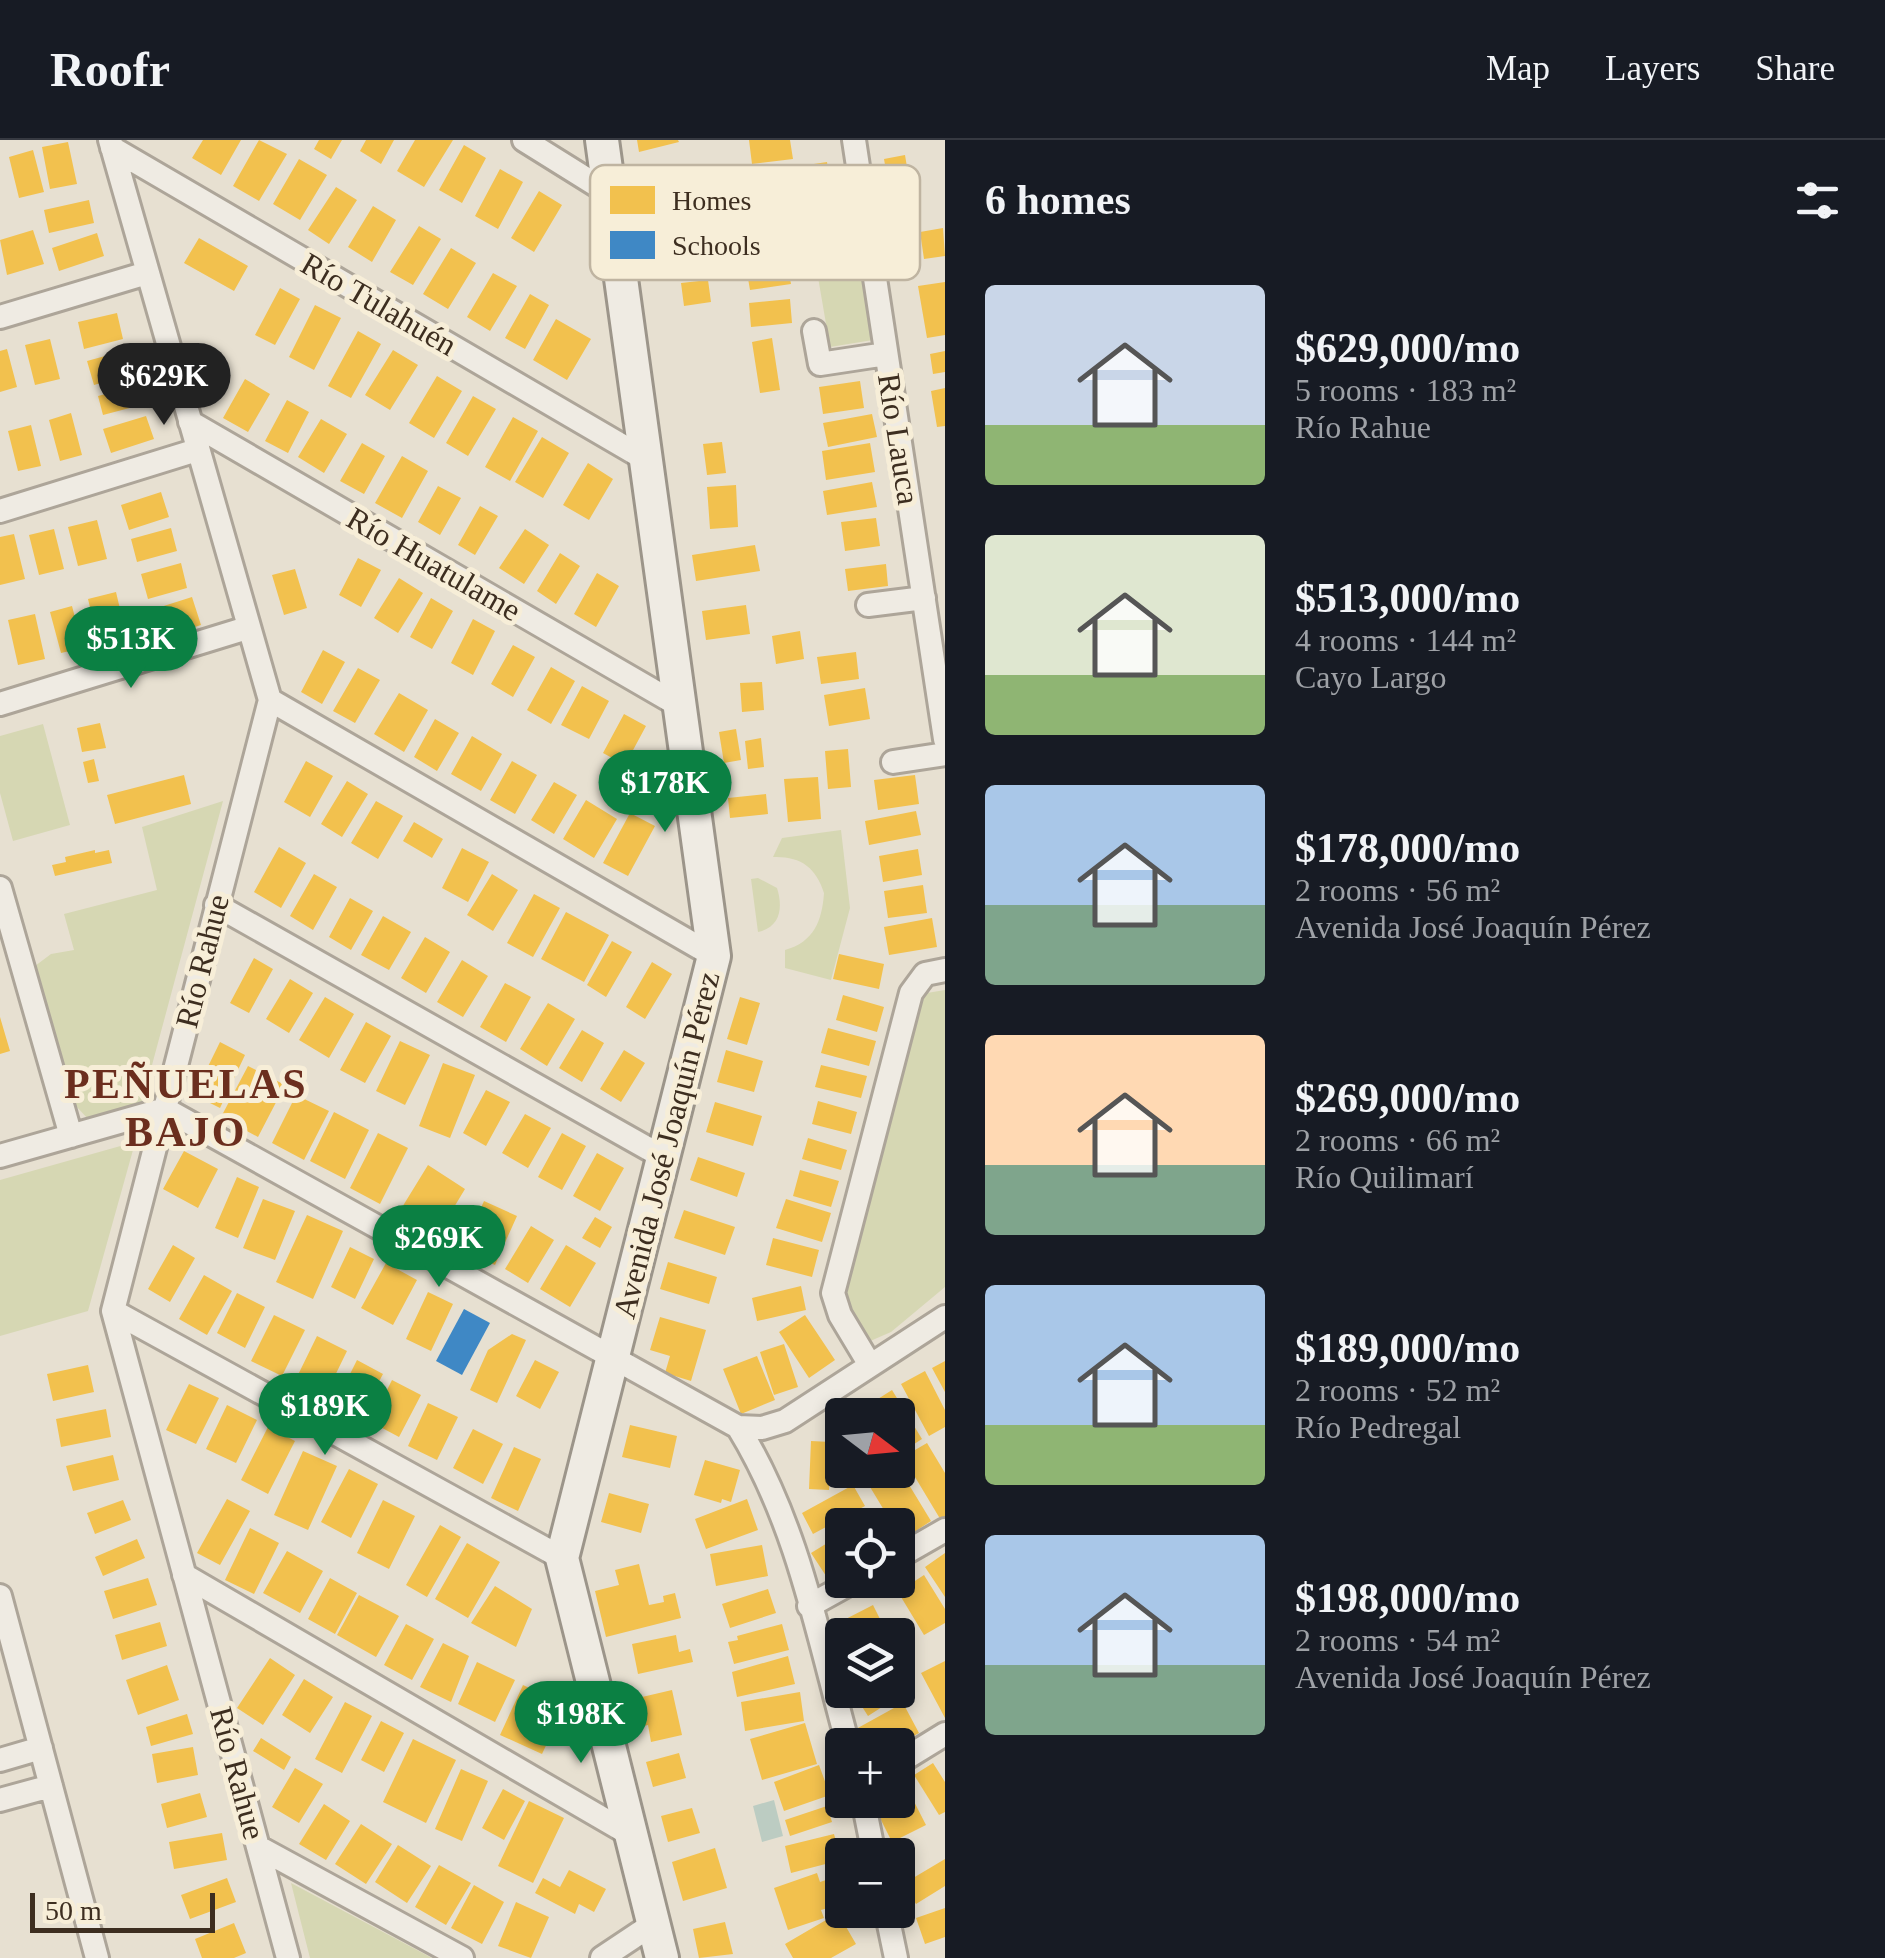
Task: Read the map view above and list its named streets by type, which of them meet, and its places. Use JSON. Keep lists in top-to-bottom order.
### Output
{
  "streets": {
    "main road": ["Avenida José Joaquín Pérez"],
    "street": [
      "Río Tulahuén",
      "Río Lauca",
      "Río Huatulame",
      "Río Rahue"
    ]
  },
  "crossings": [
    ["Río Tulahuén", "Avenida José Joaquín Pérez"],
    ["Río Huatulame", "Avenida José Joaquín Pérez"]
  ],
  "districts": ["PEÑUELAS BAJO"],
  "legend": ["Homes", "Schools"],
  "scale_bar": "50 m",
  "north": "right",
  "page": {
    "header": "Roofr",
    "nav": ["Map", "Layers", "Share"],
    "heading": "6 homes",
    "list": [
      {
        "name": "$629,000/mo",
        "note": "5 rooms · 183 m² · Río Rahue"
      },
      {
        "name": "$513,000/mo",
        "note": "4 rooms · 144 m² · Cayo Largo"
      },
      {
        "name": "$178,000/mo",
        "note": "2 rooms · 56 m² · Avenida José Joaquín Pérez"
      },
      {
        "name": "$269,000/mo",
        "note": "2 rooms · 66 m² · Río Quilimarí"
      },
      {
        "name": "$189,000/mo",
        "note": "2 rooms · 52 m² · Río Pedregal"
      },
      {
        "name": "$198,000/mo",
        "note": "2 rooms · 54 m² · Avenida José Joaquín Pérez"
      }
    ],
    "price": [
      "$629K",
      "$513K",
      "$178K",
      "$269K",
      "$189K",
      "$198K"
    ],
    "map_buttons": ["+", "−"],
    "scale": "50 m"
  }
}
